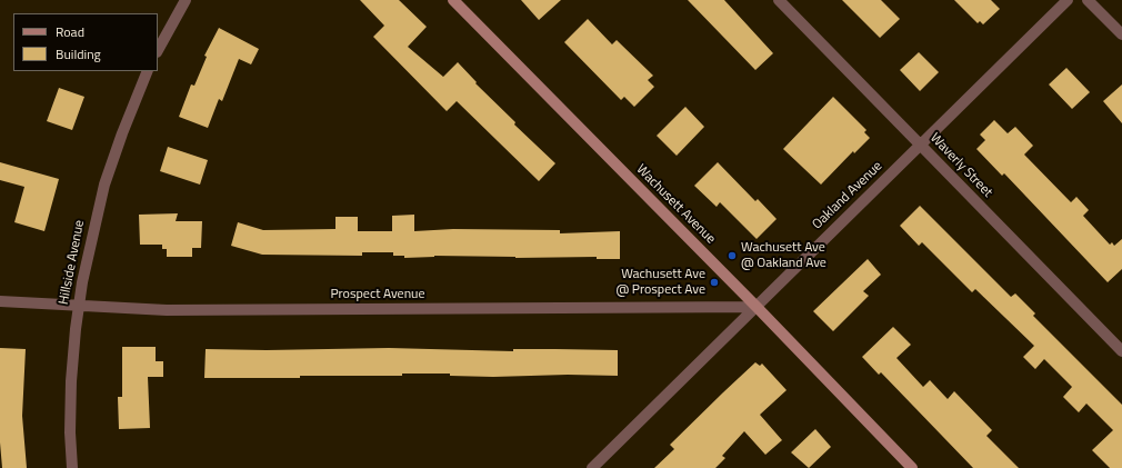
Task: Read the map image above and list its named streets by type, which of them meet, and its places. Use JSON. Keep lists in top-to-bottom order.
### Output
{
  "streets": {
    "street": [
      "Waverly Street",
      "Oakland Avenue",
      "Wachusett Avenue",
      "Hillside Avenue",
      "Prospect Avenue"
    ]
  },
  "crossings": [
    ["Waverly Street", "Oakland Avenue"],
    ["Oakland Avenue", "Wachusett Avenue"],
    ["Oakland Avenue", "Prospect Avenue"],
    ["Wachusett Avenue", "Prospect Avenue"],
    ["Hillside Avenue", "Prospect Avenue"]
  ],
  "places": ["Wachusett Ave @ Oakland Ave", "Wachusett Ave @ Prospect Ave"],
  "legend": ["Road", "Building"]
}
